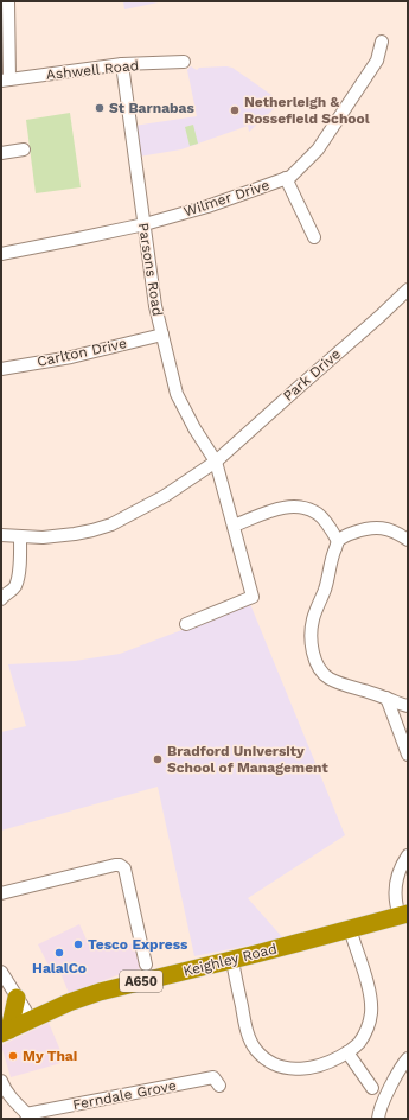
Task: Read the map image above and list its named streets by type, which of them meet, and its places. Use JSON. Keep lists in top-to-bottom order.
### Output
{
  "streets": {
    "highway": ["Keighley Road", "A650"],
    "street": [
      "Ashwell Road",
      "Wilmer Drive",
      "Parsons Road",
      "Carlton Drive",
      "Park Drive",
      "Ferndale Grove"
    ]
  },
  "crossings": [
    ["Ashwell Road", "Parsons Road"],
    ["Wilmer Drive", "Parsons Road"],
    ["Parsons Road", "Carlton Drive"],
    ["Parsons Road", "Park Drive"]
  ],
  "places": [
    "St Barnabas",
    "Netherleigh & Rossefield School",
    "Bradford University School of Management",
    "Tesco Express",
    "HalalCo",
    "My Thai"
  ]
}
